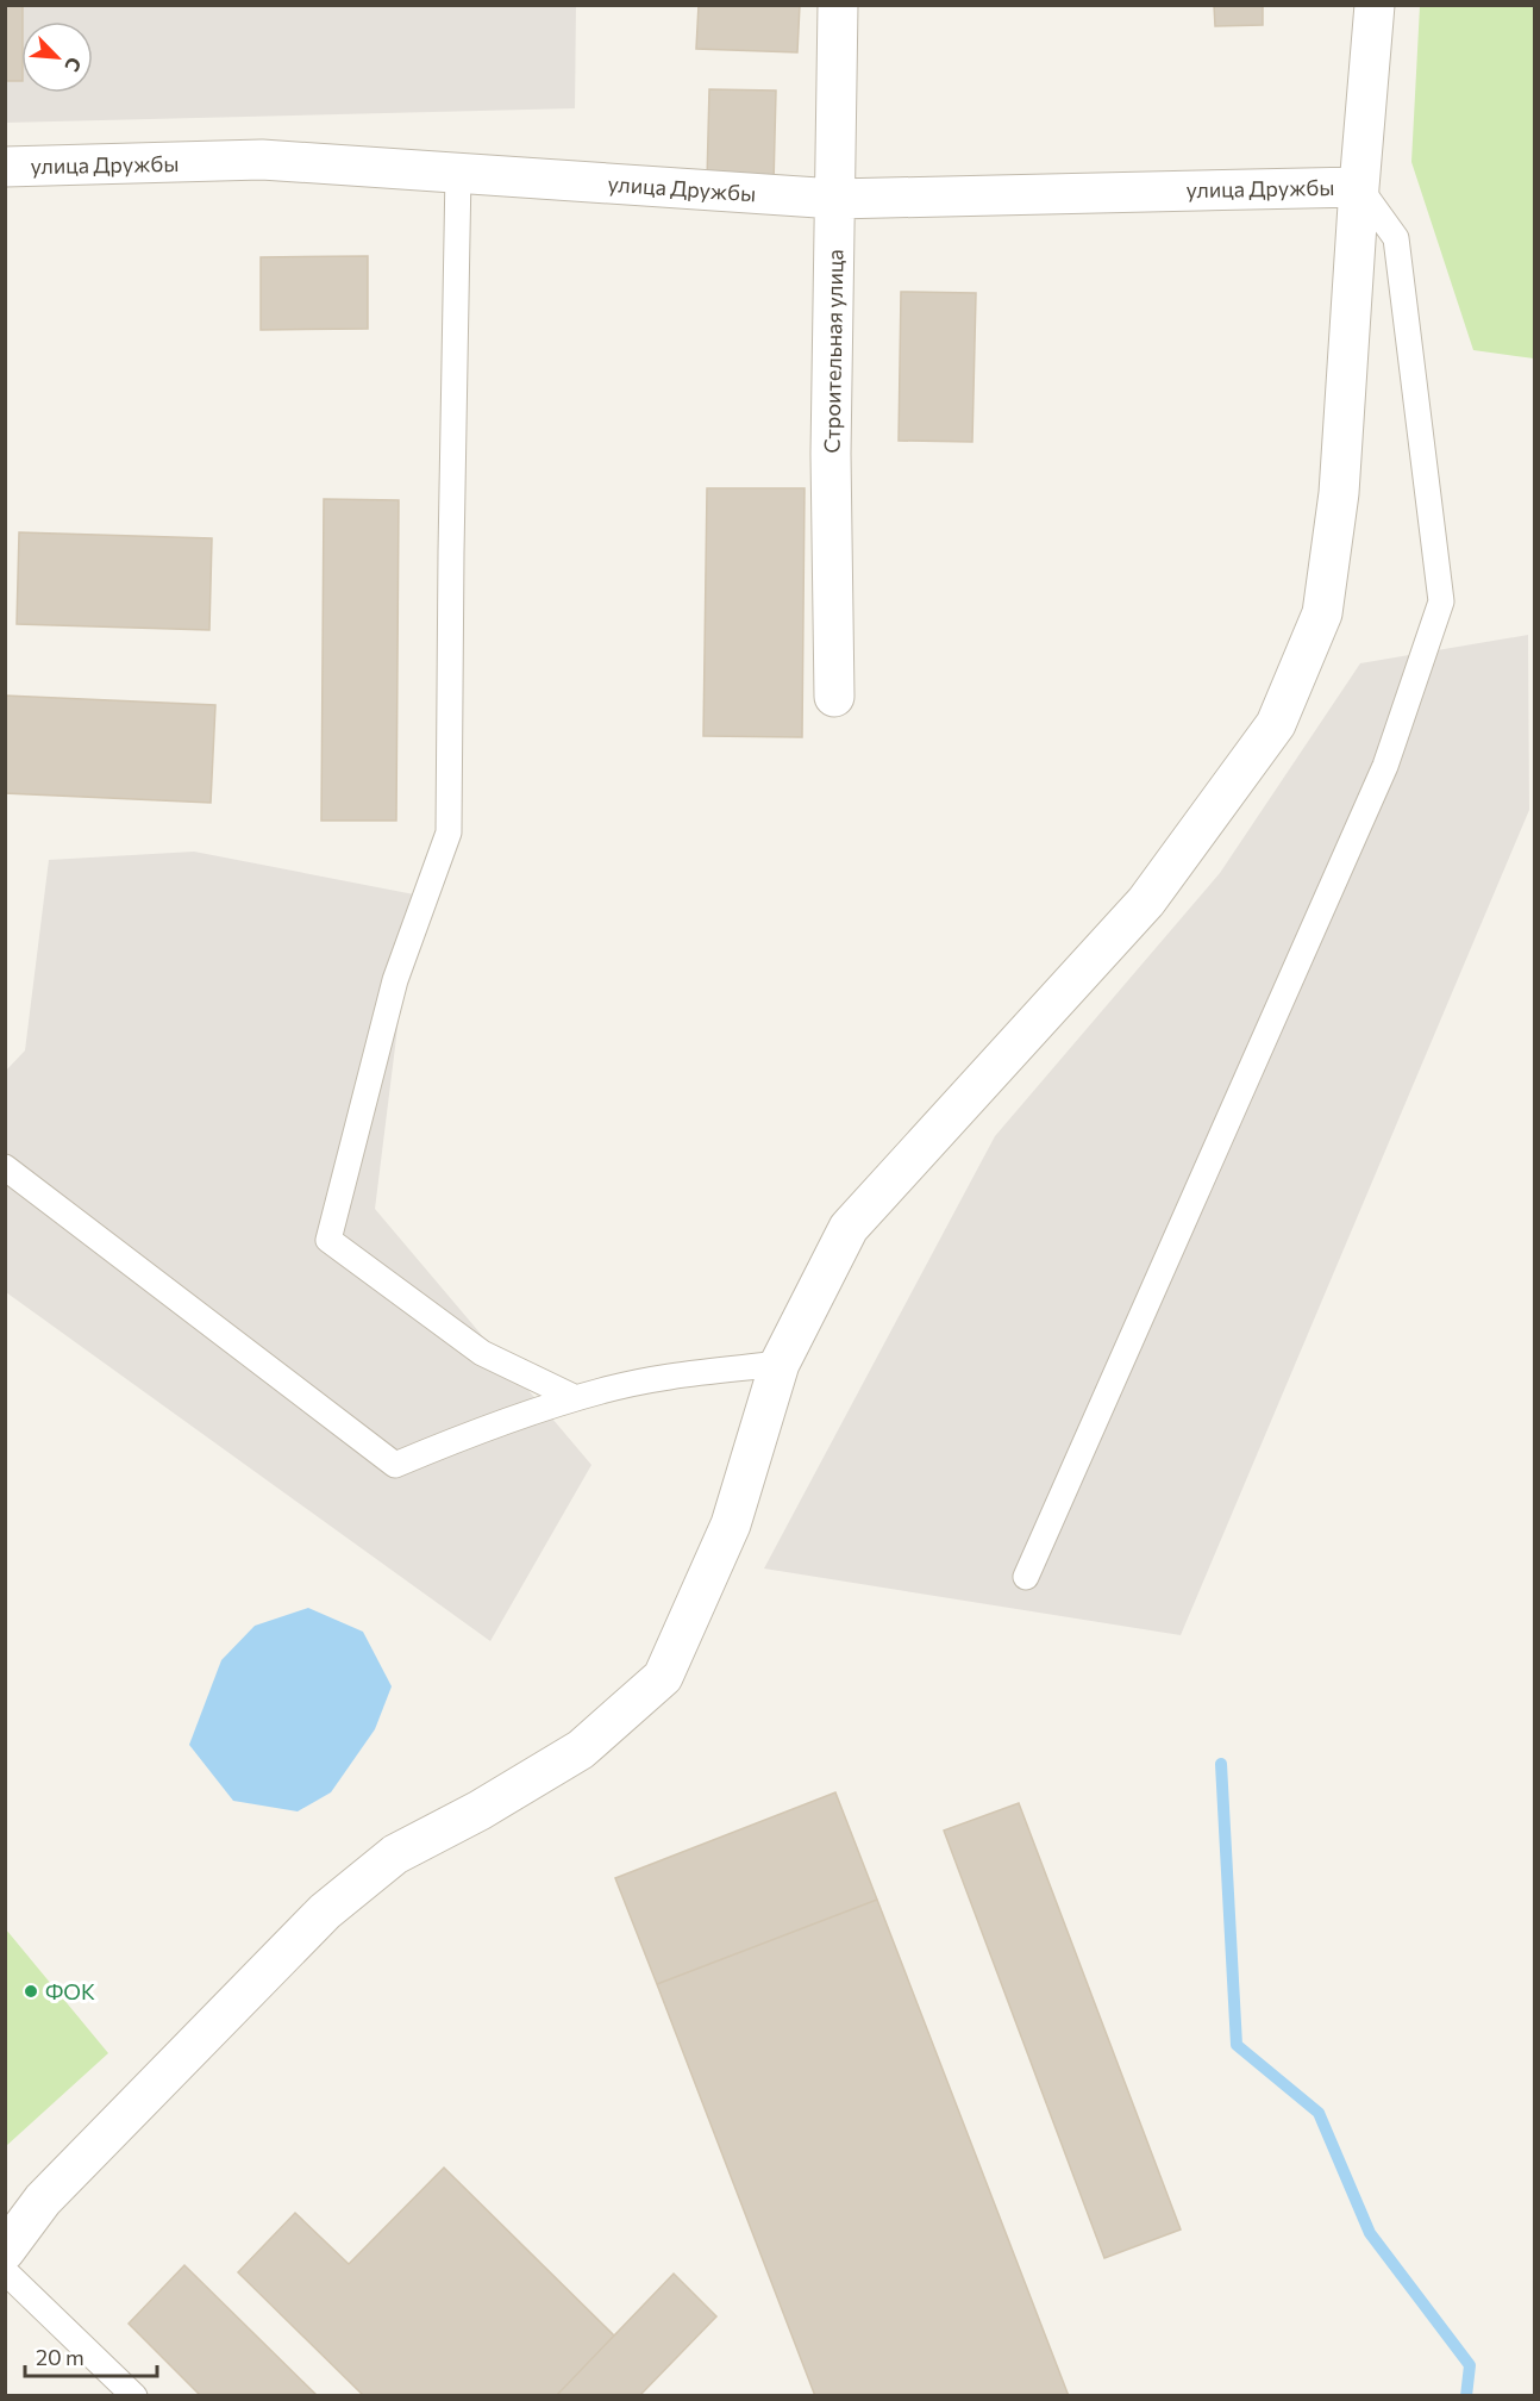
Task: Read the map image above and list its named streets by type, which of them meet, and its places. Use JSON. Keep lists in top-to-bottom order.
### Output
{
  "streets": {
    "street": ["улица Дружбы", "Строительная улица"]
  },
  "crossings": [
    ["улица Дружбы", "Строительная улица"]
  ],
  "places": ["ФОК"],
  "scale_bar": "20 m",
  "north": "bottom right"
}
